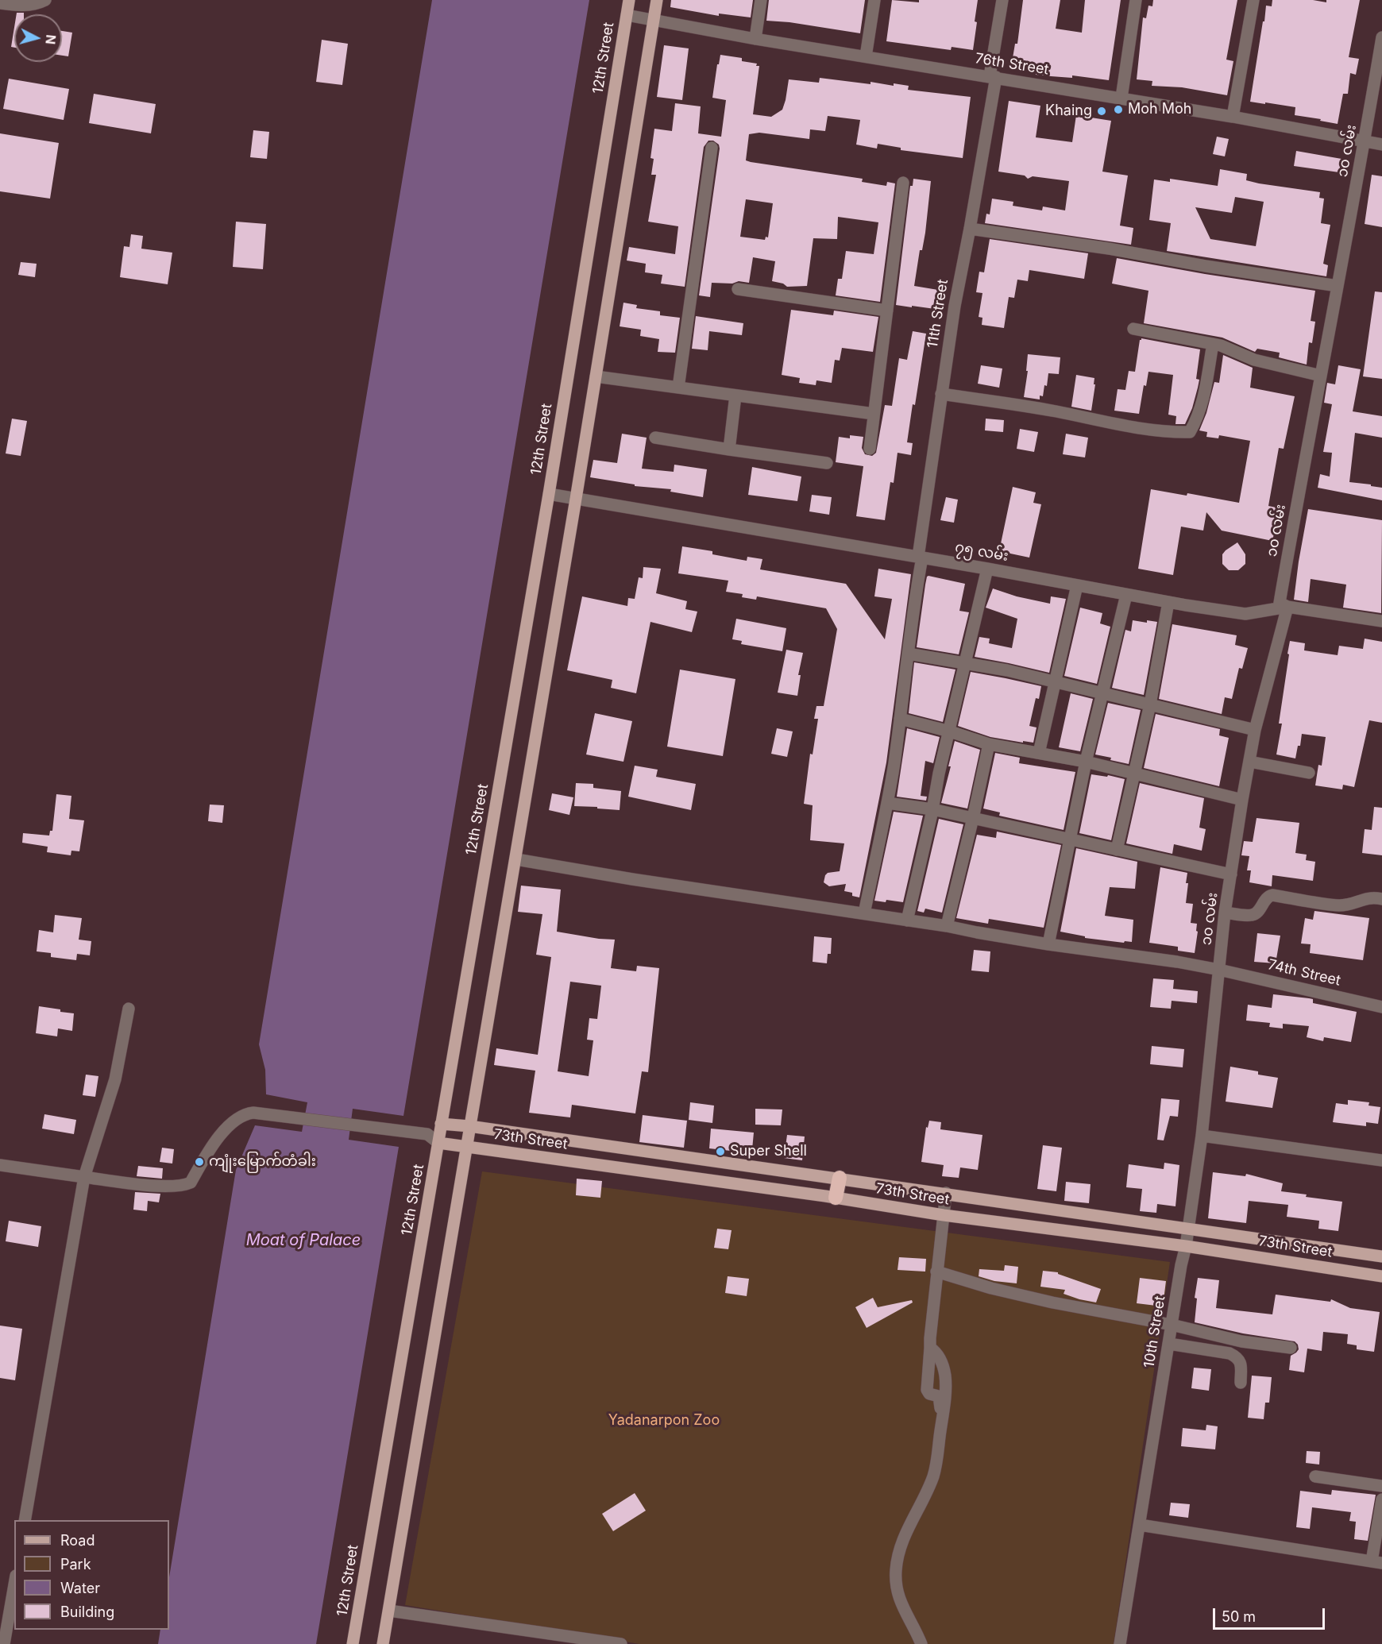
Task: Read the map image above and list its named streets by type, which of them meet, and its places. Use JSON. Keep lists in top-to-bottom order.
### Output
{
  "streets": {
    "main road": ["12th Street", "73th Street"],
    "street": [
      "76th Street",
      "၁၀ လမ်း",
      "11th Street",
      "၇၅ လမ်း",
      "74th Street",
      "10th Street"
    ]
  },
  "crossings": [
    ["12th Street", "76th Street"],
    ["12th Street", "၇၅ လမ်း"],
    ["12th Street", "73th Street"],
    ["76th Street", "၁၀ လမ်း"],
    ["76th Street", "11th Street"],
    ["၁၀ လမ်း", "၇၅ လမ်း"],
    ["၁၀ လမ်း", "74th Street"],
    ["၁၀ လမ်း", "10th Street"],
    ["11th Street", "၇၅ လမ်း"],
    ["11th Street", "74th Street"],
    ["73th Street", "10th Street"]
  ],
  "water": ["Moat of Palace"],
  "parks": ["Yadanarpon Zoo"],
  "places": [
    "Moh Moh",
    "Khaing",
    "Super Shell",
    "ကျုံးမြောက်တံခါး"
  ],
  "legend": [
    "Road",
    "Park",
    "Water",
    "Building"
  ],
  "scale_bar": "50 m",
  "north": "right"
}
